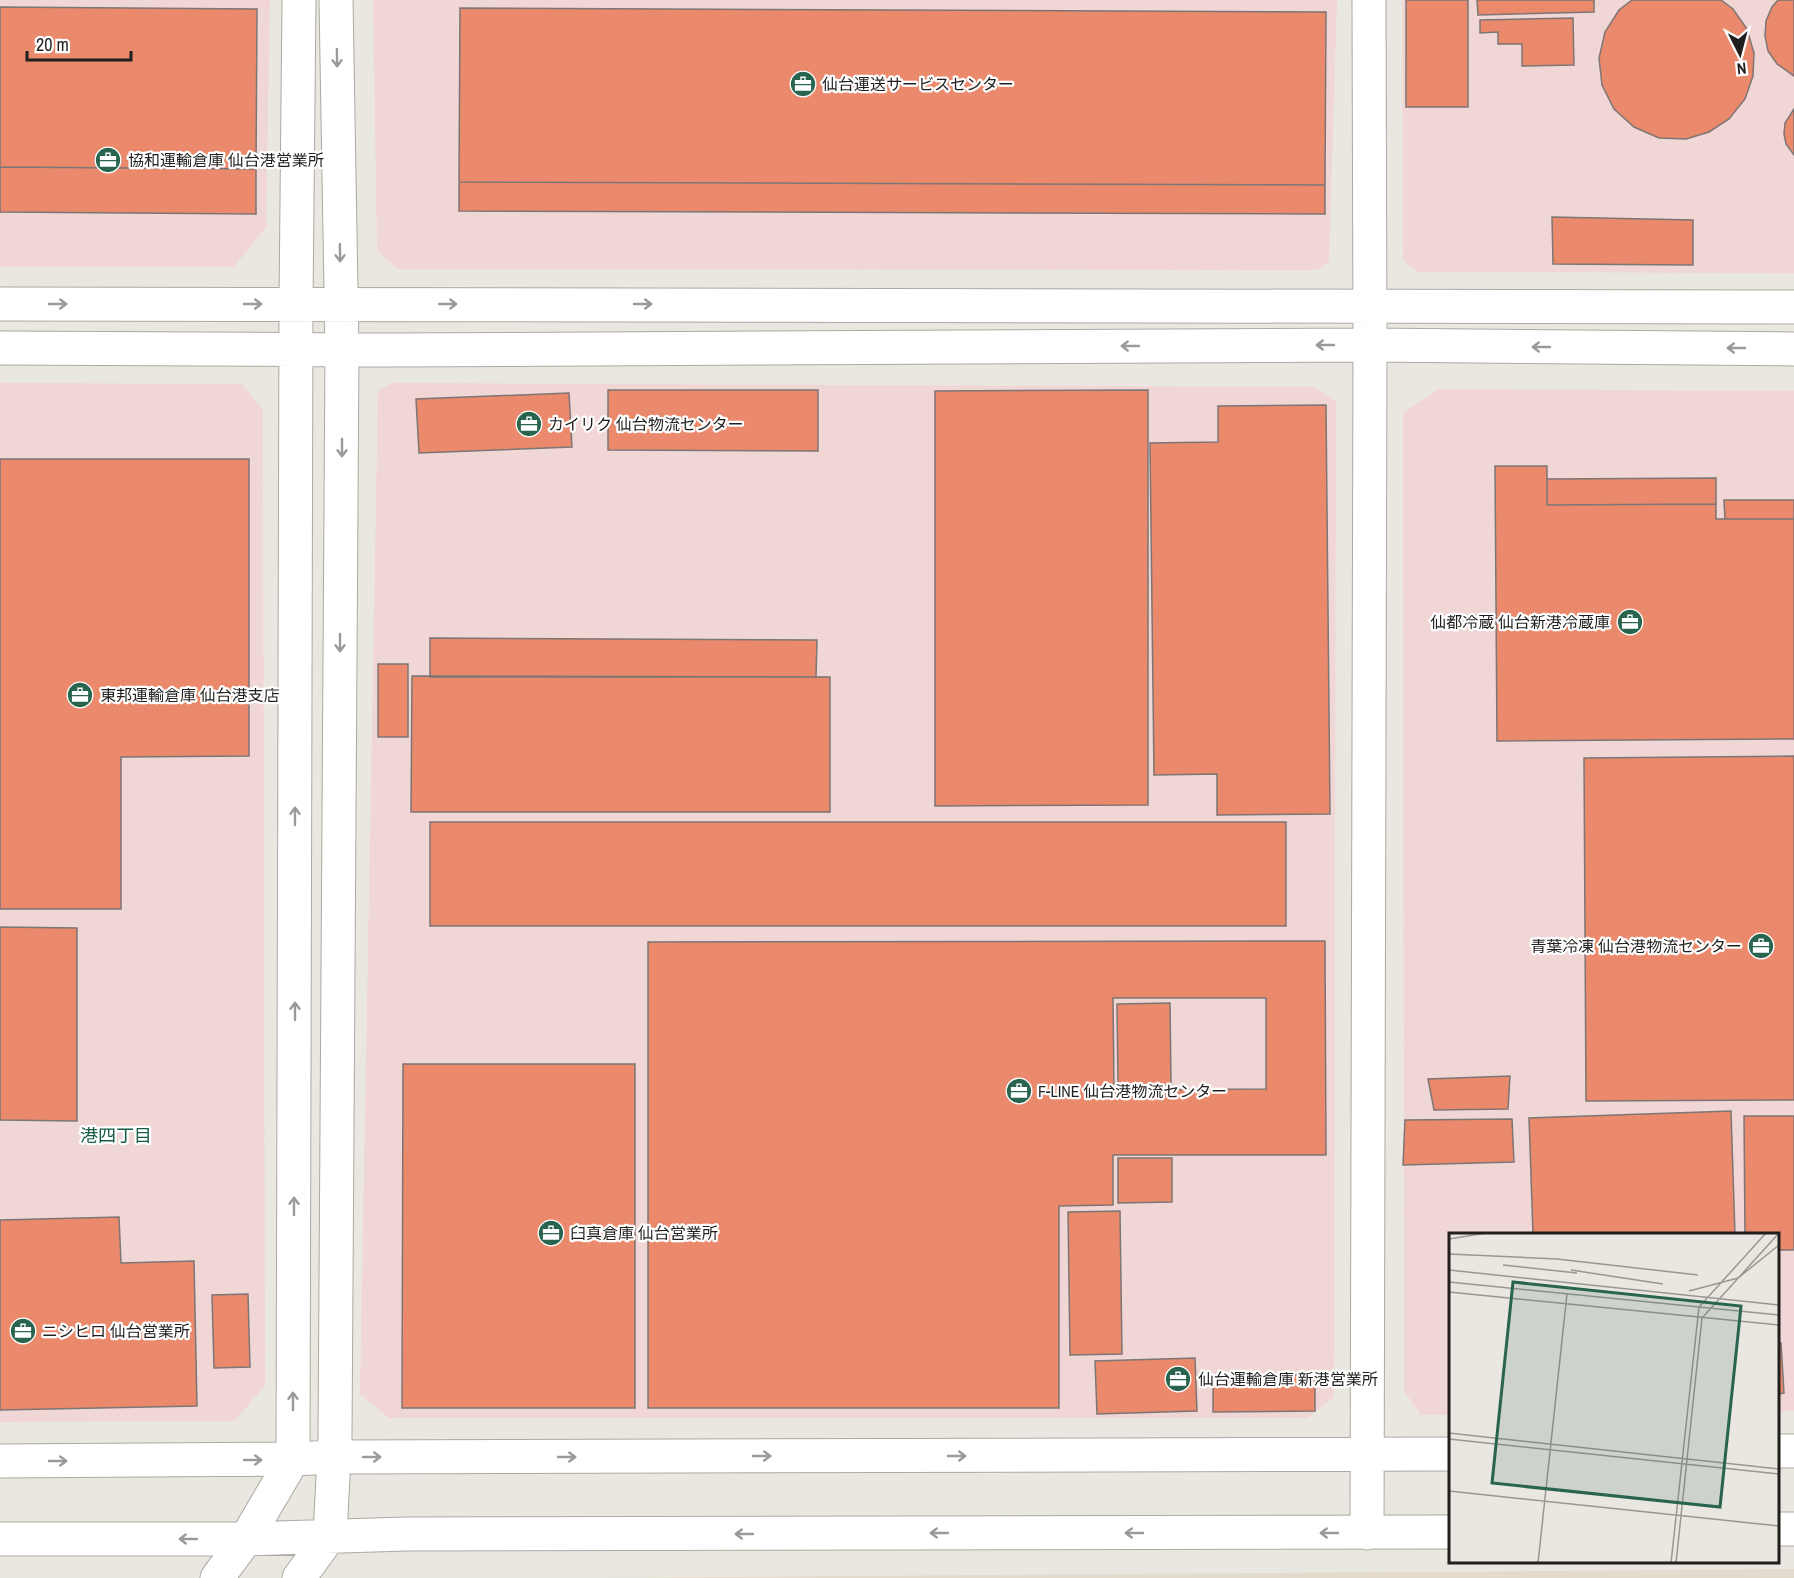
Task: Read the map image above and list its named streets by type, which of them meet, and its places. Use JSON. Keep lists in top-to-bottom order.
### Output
{
  "districts": ["港四丁目"],
  "places": {
    "office": [
      "仙台運送サービスセンター",
      "協和運輸倉庫 仙台港営業所",
      "カイリク 仙台物流センター",
      "仙都冷蔵 仙台新港冷蔵庫",
      "東邦運輸倉庫 仙台港支店",
      "青葉冷凍 仙台港物流センター",
      "F-LINE 仙台港物流センター",
      "臼真倉庫 仙台営業所",
      "ニシヒロ 仙台営業所",
      "仙台運輸倉庫 新港営業所"
    ]
  },
  "scale_bar": "20 m",
  "north": "bottom"
}
